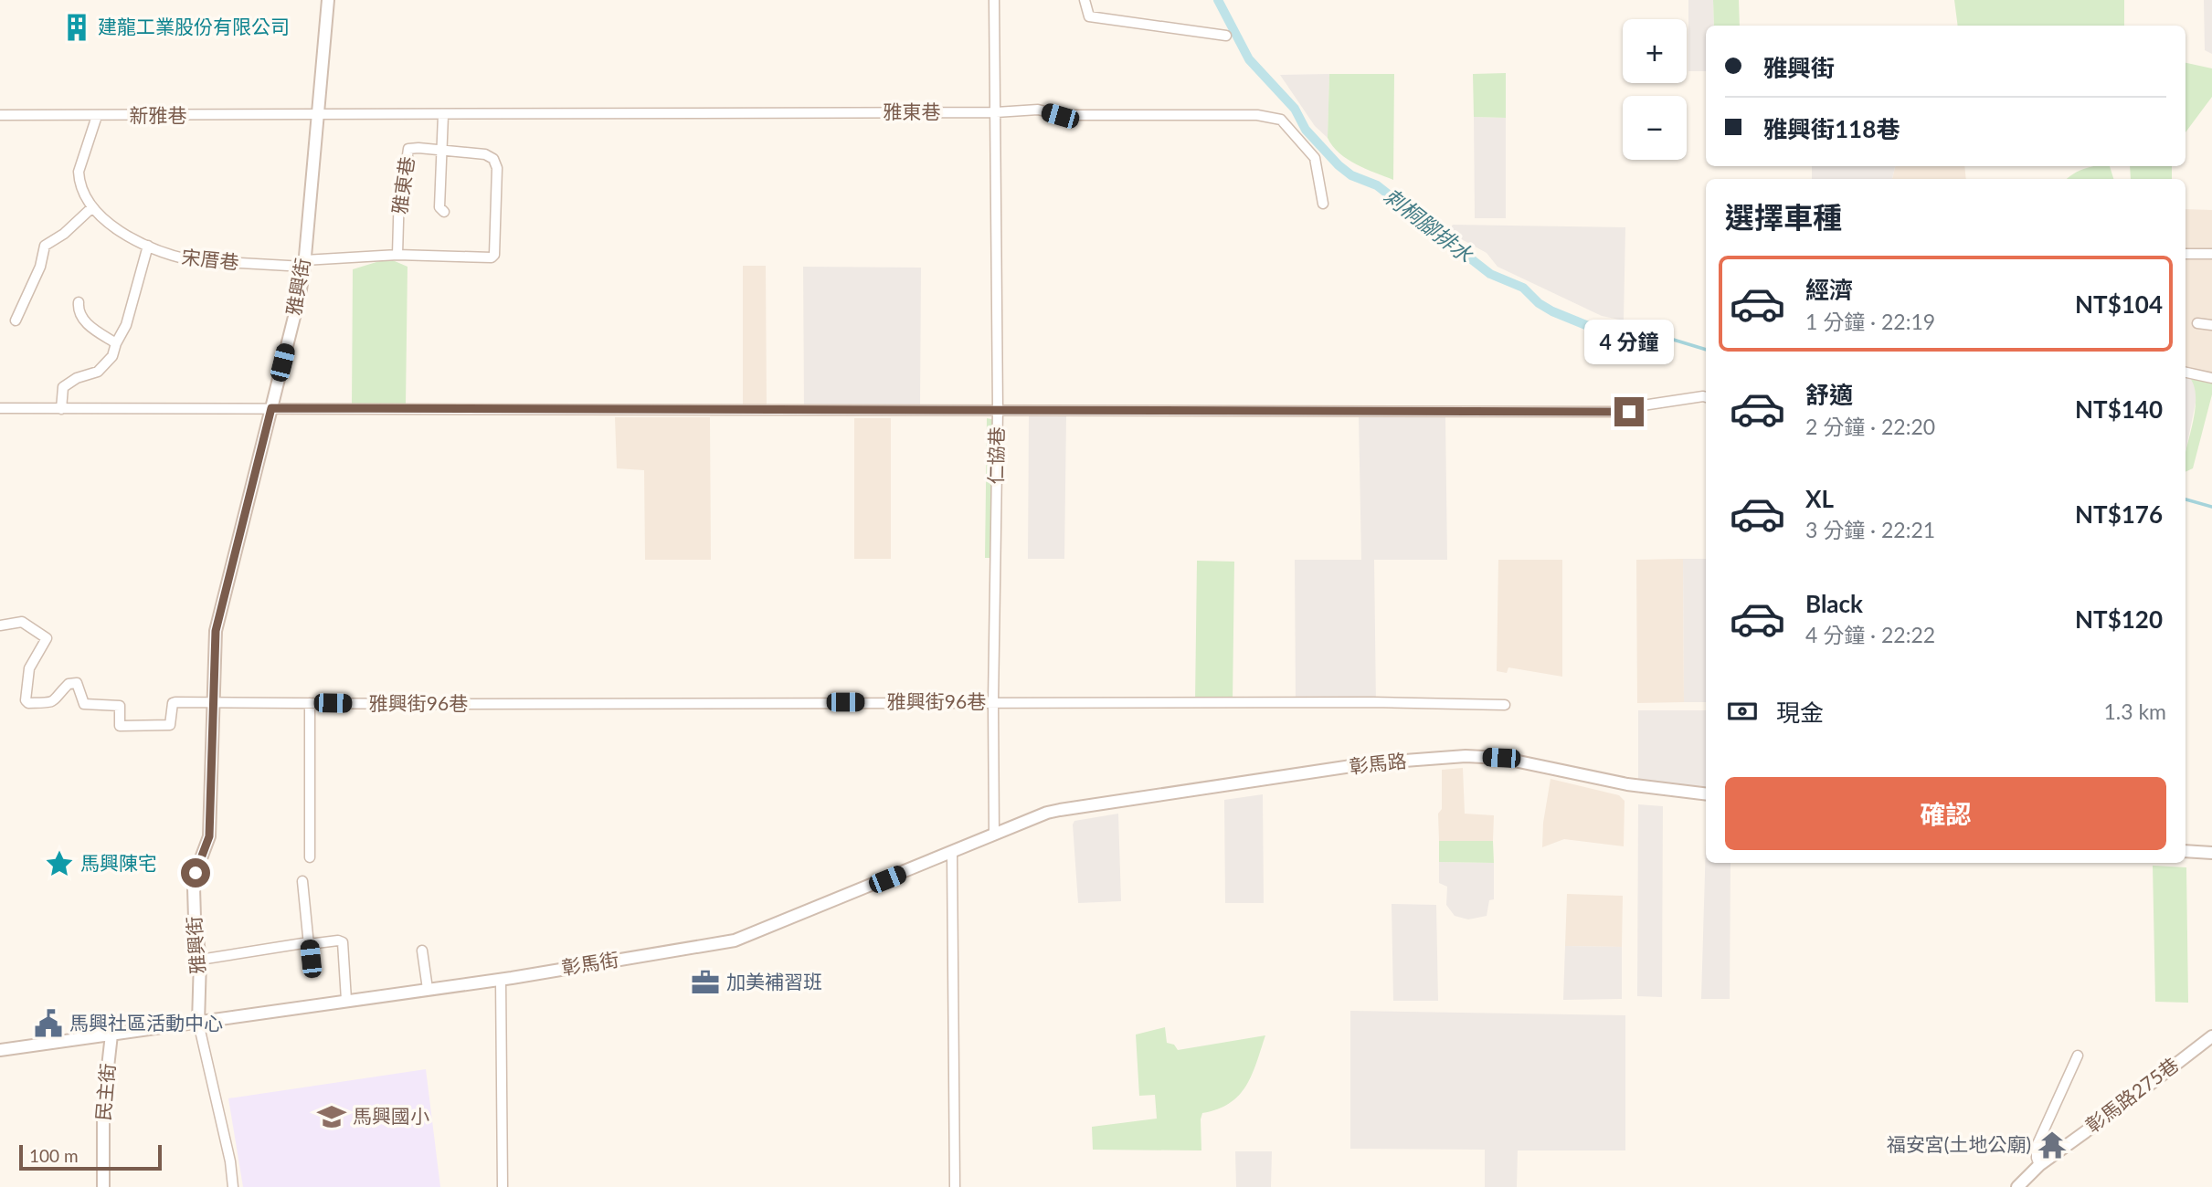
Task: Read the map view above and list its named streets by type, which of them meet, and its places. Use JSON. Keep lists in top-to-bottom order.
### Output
{
  "streets": {
    "street": [
      "雅東巷",
      "新雅巷",
      "宋厝巷",
      "雅興街",
      "仁協巷",
      "雅興街96巷",
      "彰馬路",
      "彰馬街",
      "民主街",
      "彰馬路275巷"
    ]
  },
  "crossings": [
    ["雅東巷", "新雅巷"],
    ["雅東巷", "宋厝巷"],
    ["雅東巷", "雅興街"],
    ["雅東巷", "仁協巷"],
    ["新雅巷", "宋厝巷"],
    ["新雅巷", "雅興街"],
    ["宋厝巷", "雅興街"],
    ["雅興街", "雅興街96巷"],
    ["雅興街", "彰馬街"],
    ["仁協巷", "雅興街96巷"],
    ["仁協巷", "彰馬街"],
    ["彰馬路", "彰馬街"],
    ["彰馬街", "民主街"]
  ],
  "water": ["刺桐腳排水"],
  "places": {
    "building": ["建龍工業股份有限公司"],
    "place": ["馬興陳宅"],
    "office": ["加美補習班"],
    "public building": ["馬興社區活動中心"],
    "school or university": ["馬興國小"],
    "temple": ["福安宮(土地公廟)"]
  },
  "scale_bar": "100 m",
  "page": {
    "map_buttons": ["+", "−"],
    "banner": ["雅興街", "雅興街118巷"],
    "heading": "選擇車種",
    "list": [
      {
        "name": "經濟",
        "note": "1 分鐘 · 22:19",
        "value": "NT$104"
      },
      {
        "name": "舒適",
        "note": "2 分鐘 · 22:20",
        "value": "NT$140"
      },
      {
        "name": "XL",
        "note": "3 分鐘 · 22:21",
        "value": "NT$176"
      },
      {
        "name": "Black",
        "note": "4 分鐘 · 22:22",
        "value": "NT$120"
      }
    ],
    "bubble": "4 分鐘",
    "pay": ["現金", "1.3 km"],
    "buttons": "確認",
    "scale": "100 m"
  }
}
